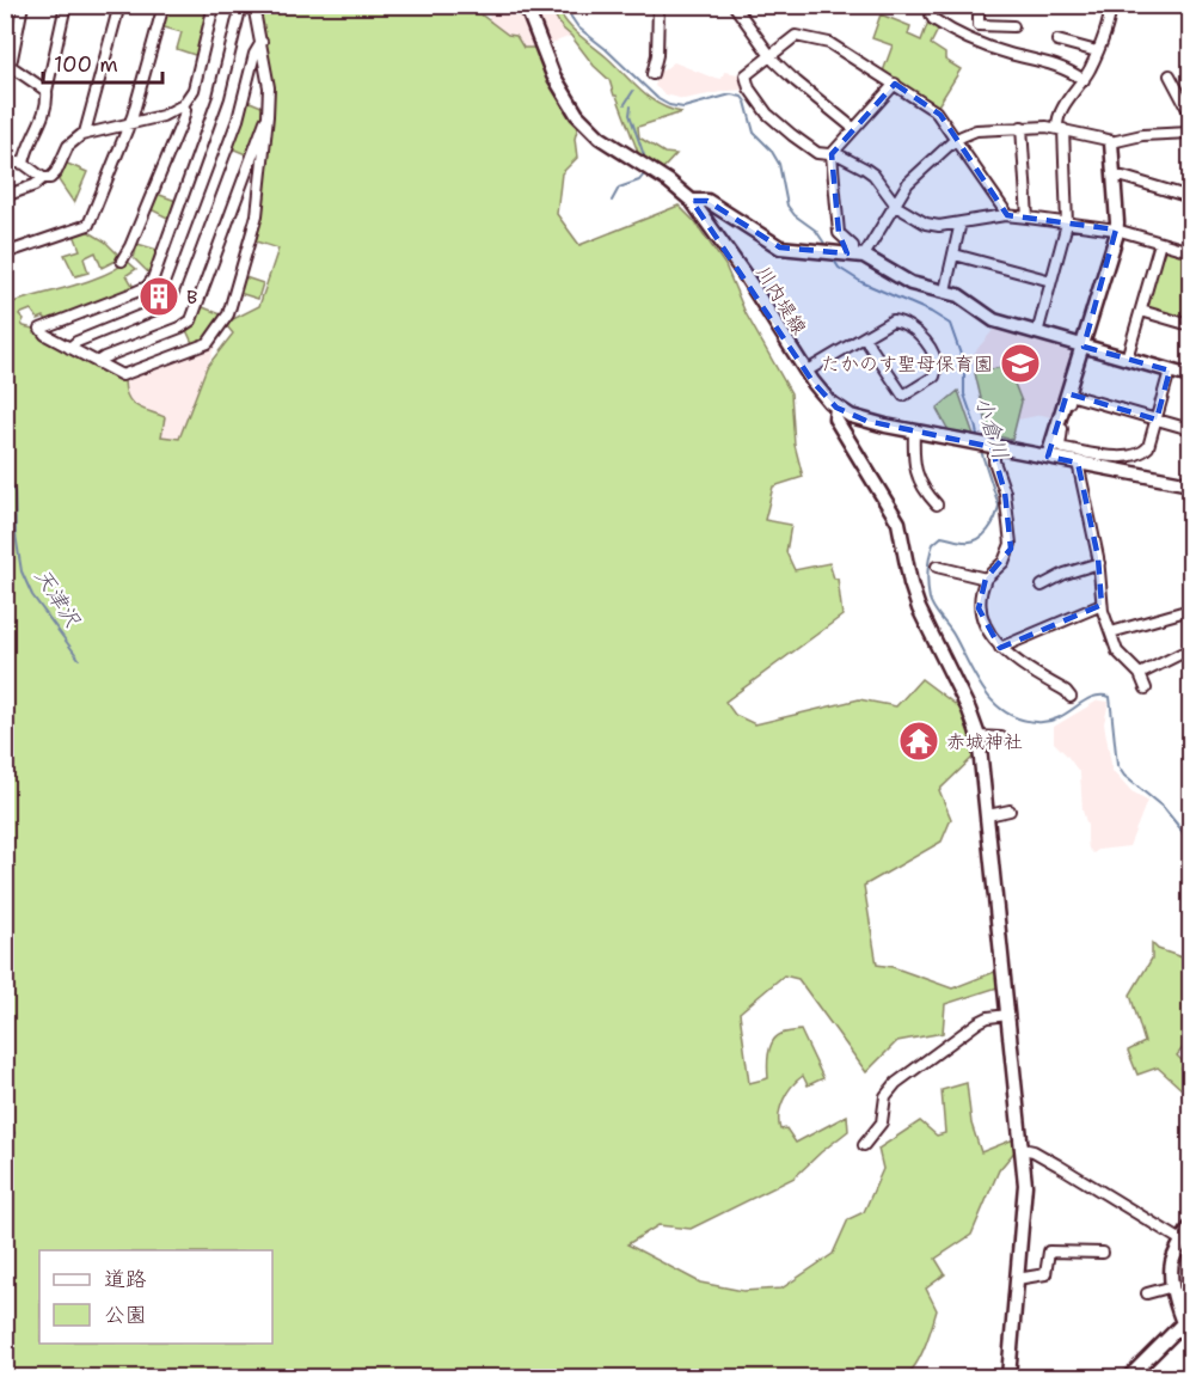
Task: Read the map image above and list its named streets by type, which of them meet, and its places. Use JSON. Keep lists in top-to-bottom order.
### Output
{
  "streets": {
    "street": ["川内堤線"]
  },
  "water": ["小倉川", "天津沢"],
  "places": {
    "building": ["B"],
    "school or university": ["たかのす聖母保育園"],
    "temple": ["赤城神社"]
  },
  "legend": ["道路", "公園"],
  "scale_bar": "100 m"
}
